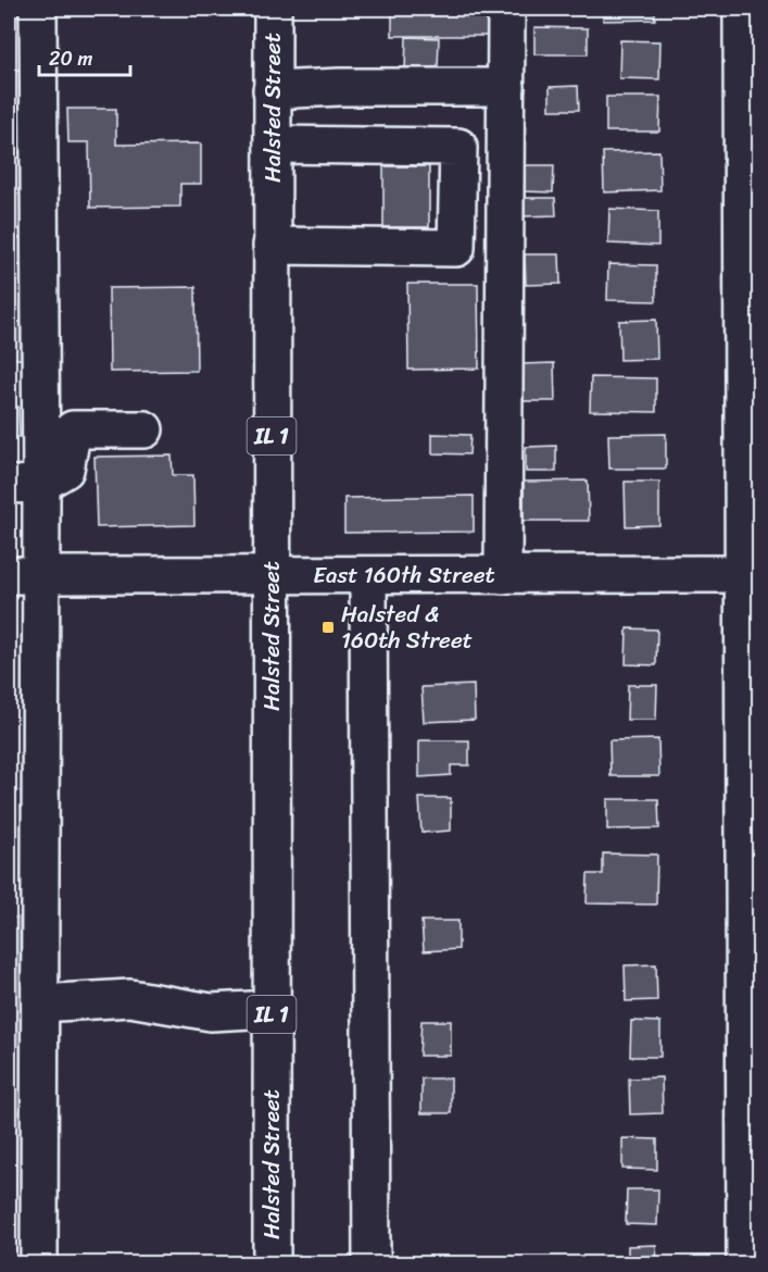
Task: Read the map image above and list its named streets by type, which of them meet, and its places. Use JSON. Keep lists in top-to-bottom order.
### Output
{
  "streets": {
    "street": ["Halsted Street", "IL 1", "East 160th Street"]
  },
  "crossings": [
    ["Halsted Street", "East 160th Street"]
  ],
  "places": {
    "transit": ["Halsted & 160th Street"]
  },
  "scale_bar": "20 m"
}
